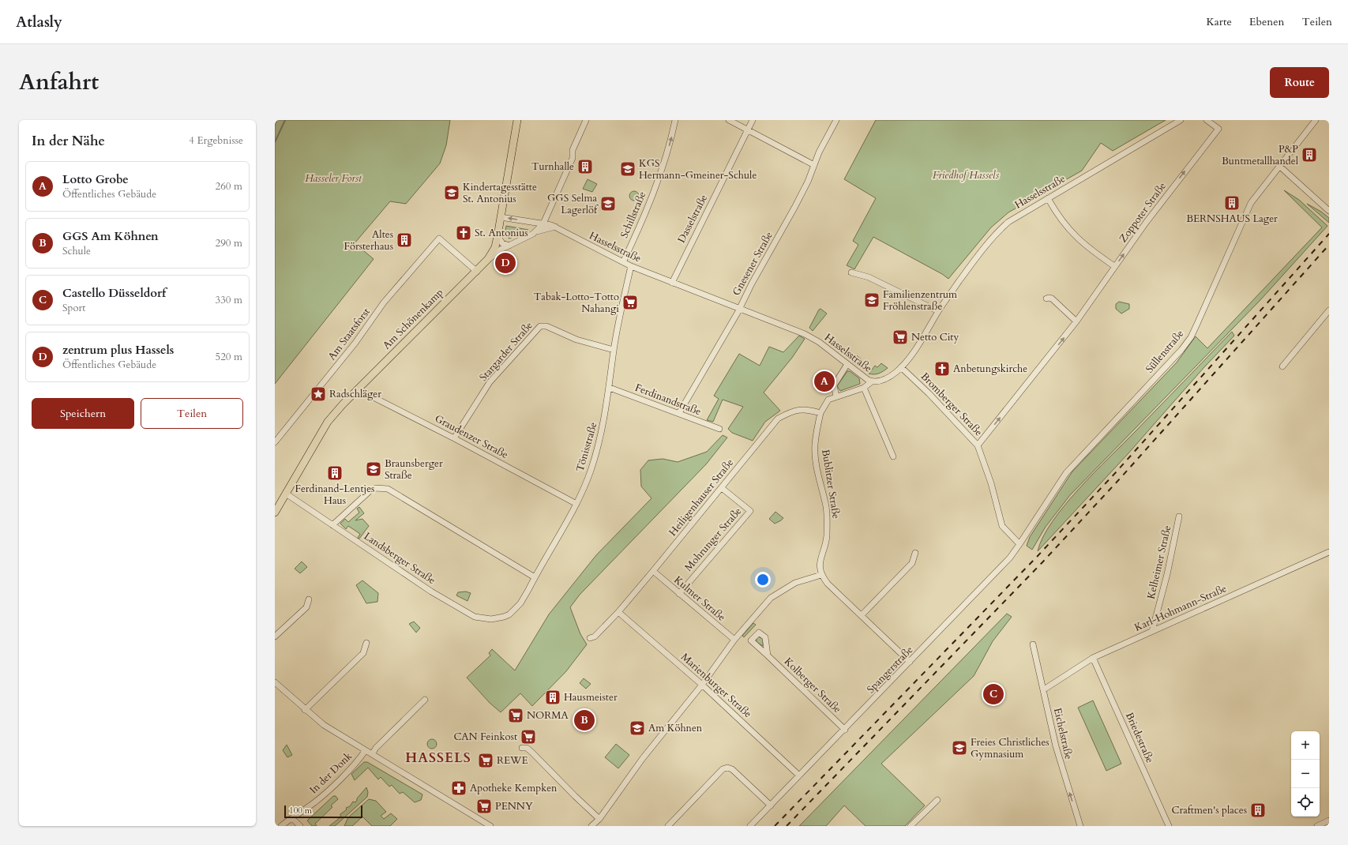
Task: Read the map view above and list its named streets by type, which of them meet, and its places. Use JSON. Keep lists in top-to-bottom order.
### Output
{
  "streets": {
    "main road": ["Am Schönenkamp"],
    "street": [
      "Hasselsstraße",
      "Zoppoter Straße",
      "Schillstraße",
      "Dasselstraße",
      "Gnesener Straße",
      "Am Staatsforst",
      "Stargarder Straße",
      "Süllenstraße",
      "Ferdinandstraße",
      "Bromberger Straße",
      "Graudenzer Straße",
      "Tönisstraße",
      "Bublitzer Straße",
      "Heiligenhauser Straße",
      "Mohrunger Straße",
      "Landsberger Straße",
      "Kelheimer Straße",
      "Kulmer Straße",
      "Karl-Hohmann-Straße",
      "Spangerstraße",
      "Marienburger Straße",
      "Kolberger Straße",
      "Eichelstraße",
      "Briedestraße",
      "In der Donk"
    ]
  },
  "crossings": [
    ["Hasselsstraße", "Schillstraße"],
    ["Hasselsstraße", "Dasselstraße"],
    ["Hasselsstraße", "Gnesener Straße"],
    ["Hasselsstraße", "Am Schönenkamp"],
    ["Hasselsstraße", "Bromberger Straße"],
    ["Hasselsstraße", "Tönisstraße"],
    ["Zoppoter Straße", "Bromberger Straße"],
    ["Gnesener Straße", "Ferdinandstraße"],
    ["Am Schönenkamp", "Am Staatsforst"],
    ["Am Schönenkamp", "Graudenzer Straße"],
    ["Am Schönenkamp", "Landsberger Straße"],
    ["Stargarder Straße", "Graudenzer Straße"],
    ["Stargarder Straße", "Tönisstraße"],
    ["Süllenstraße", "Bromberger Straße"],
    ["Süllenstraße", "Spangerstraße"],
    ["Ferdinandstraße", "Tönisstraße"],
    ["Bromberger Straße", "Spangerstraße"],
    ["Graudenzer Straße", "Tönisstraße"],
    ["Tönisstraße", "Landsberger Straße"],
    ["Bublitzer Straße", "Heiligenhauser Straße"],
    ["Heiligenhauser Straße", "Mohrunger Straße"],
    ["Heiligenhauser Straße", "Kulmer Straße"],
    ["Heiligenhauser Straße", "Marienburger Straße"],
    ["Mohrunger Straße", "Kulmer Straße"],
    ["Kelheimer Straße", "Karl-Hohmann-Straße"],
    ["Karl-Hohmann-Straße", "Eichelstraße"],
    ["Karl-Hohmann-Straße", "Briedestraße"],
    ["Spangerstraße", "Marienburger Straße"],
    ["Spangerstraße", "Kolberger Straße"]
  ],
  "one_way": ["Zoppoter Straße", "Schillstraße", "Eichelstraße"],
  "districts": ["HASSELS"],
  "parks": ["Friedhof Hassels", "Hasseler Forst"],
  "places": {
    "building": [
      "P&P Buntmetallhandel",
      "Turnhalle",
      "BERNSHAUS Lager",
      "Altes Försterhaus",
      "Ferdinand-Lentjes Haus",
      "Hausmeister",
      "Craftmen's places"
    ],
    "school or university": [
      "KGS Hermann-Gmeiner-Schule",
      "Kindertagesstätte St. Antonius",
      "GGS Selma Lagerlöf",
      "Familienzentrum Fröhlenstraße",
      "Braunsberger Straße",
      "Am Köhnen",
      "Freies Christliches Gymnasium"
    ],
    "church": ["St. Antonius", "Anbetungskirche"],
    "supermarket": [
      "Tabak-Lotto-Totto Nahangi",
      "Netto City",
      "NORMA",
      "CAN Feinkost",
      "REWE",
      "PENNY"
    ],
    "place": ["Radschläger"],
    "pharmacy": ["Apotheke Kempken"]
  },
  "scale_bar": "100 m",
  "page": {
    "header": "Atlasly",
    "nav": ["Karte", "Ebenen", "Teilen"],
    "title": "Anfahrt",
    "buttons": [
      "Route",
      ["Speichern", "Teilen"]
    ],
    "heading": ["In der Nähe", "4 Ergebnisse"],
    "list": [
      {
        "mark": "A",
        "name": "Lotto Grobe",
        "note": "Öffentliches Gebäude",
        "value": "260 m"
      },
      {
        "mark": "B",
        "name": "GGS Am Köhnen",
        "note": "Schule",
        "value": "290 m"
      },
      {
        "mark": "C",
        "name": "Castello Düsseldorf",
        "note": "Sport",
        "value": "330 m"
      },
      {
        "mark": "D",
        "name": "zentrum plus Hassels",
        "note": "Öffentliches Gebäude",
        "value": "520 m"
      }
    ],
    "pins": [
      "D",
      "A",
      "C",
      "B"
    ],
    "map_buttons": ["+", "−"],
    "scale": "100 m"
  }
}
